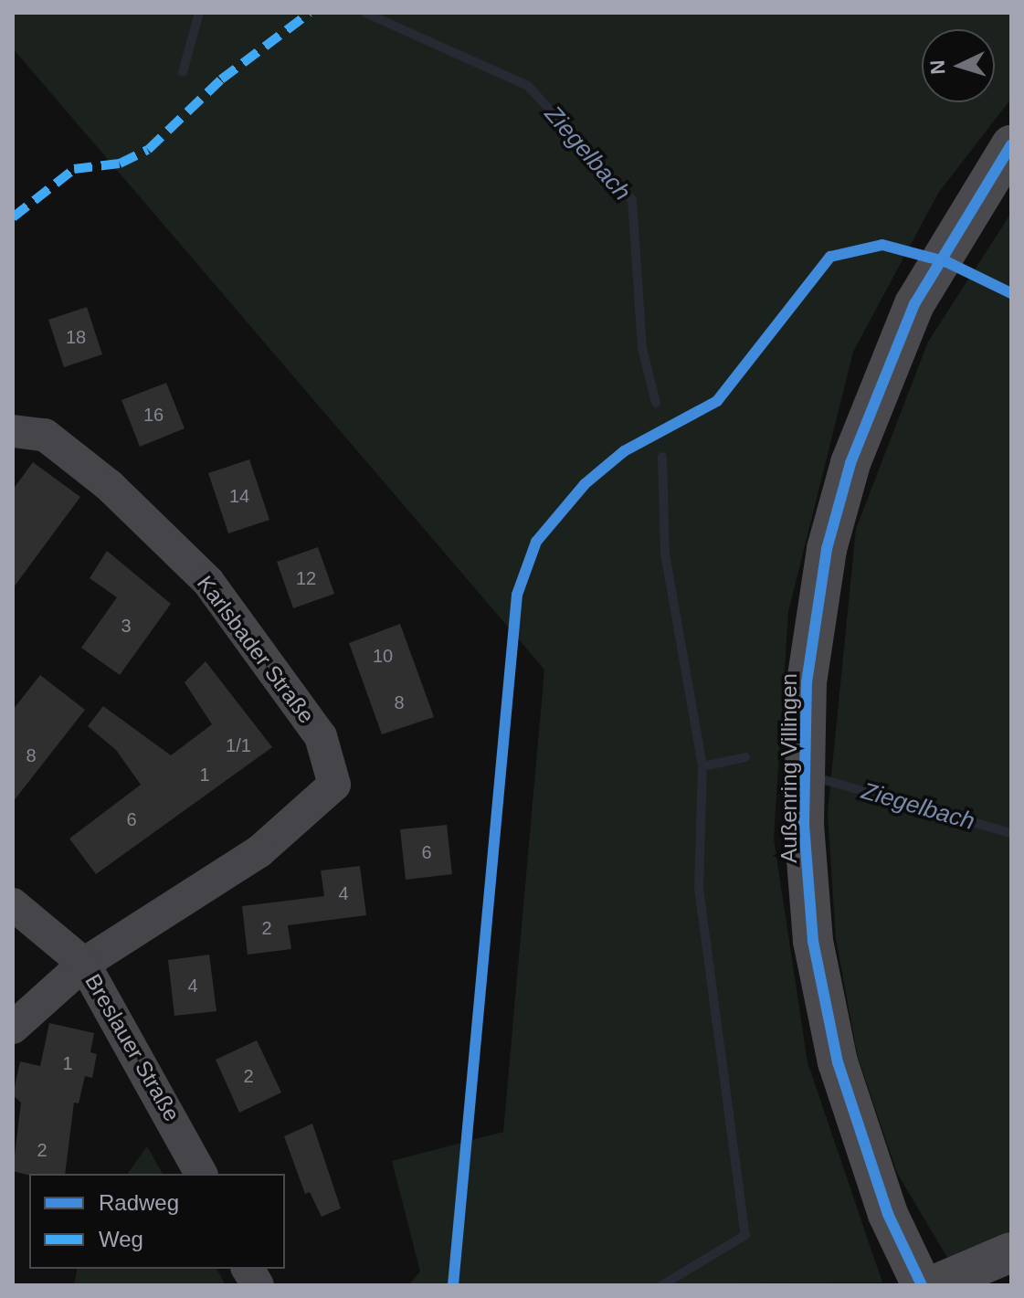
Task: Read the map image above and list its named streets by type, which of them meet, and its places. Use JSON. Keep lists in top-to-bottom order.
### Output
{
  "streets": {
    "street": ["Karlsbader Straße", "Außenring Villingen", "Breslauer Straße"]
  },
  "crossings": [
    ["Karlsbader Straße", "Breslauer Straße"]
  ],
  "water": ["Ziegelbach"],
  "house_numbers": [
    "18",
    "16",
    "14",
    "12",
    "3",
    "10",
    "8",
    "1/1",
    "8",
    "1",
    "6",
    "6",
    "4",
    "2",
    "4",
    "1",
    "2",
    "2"
  ],
  "legend": ["Radweg", "Weg"],
  "north": "left"
}
